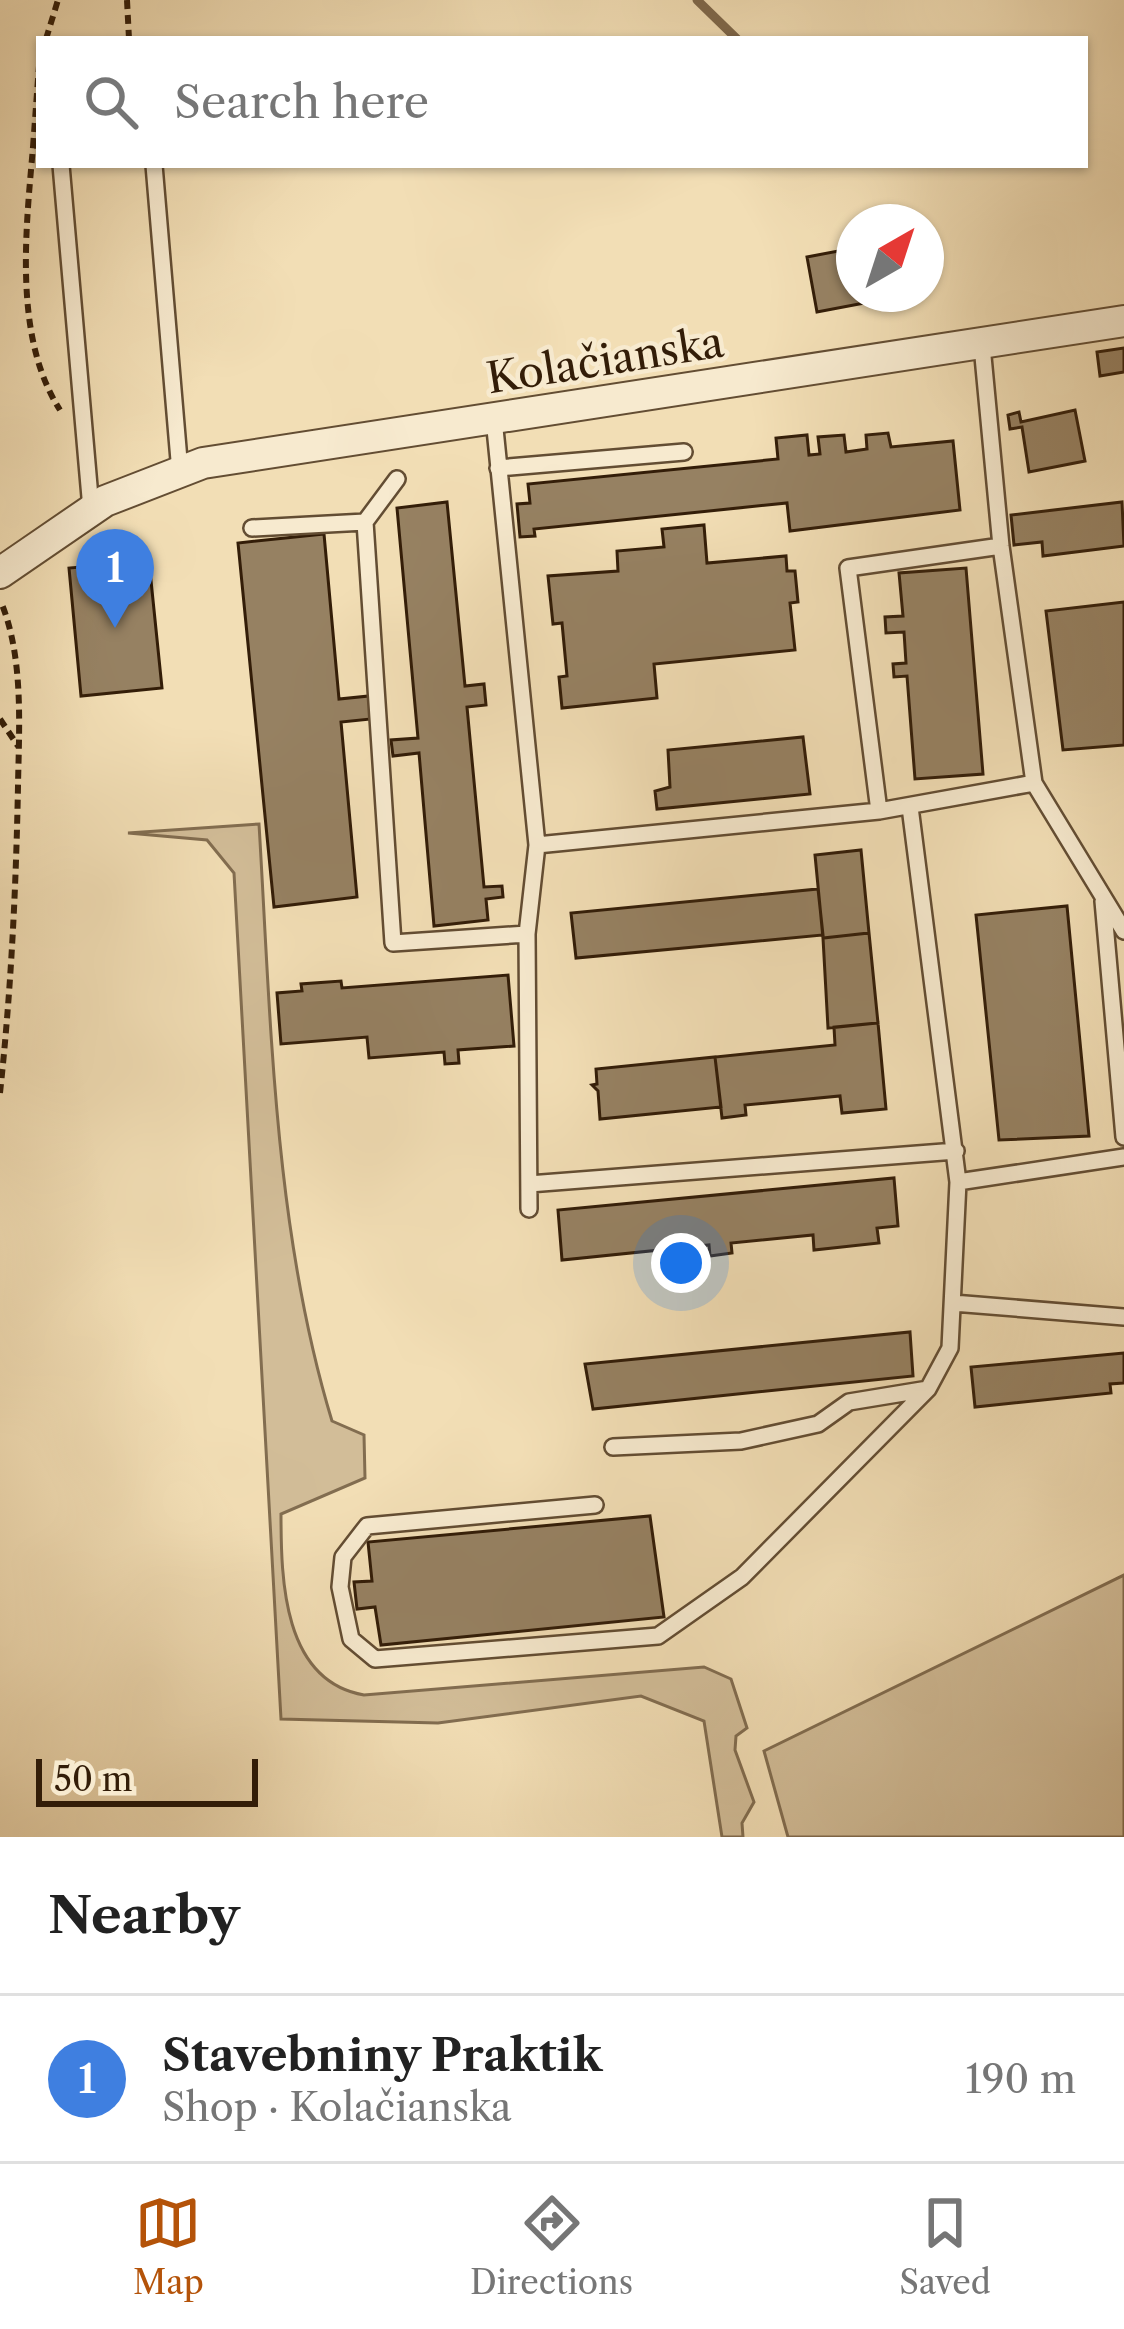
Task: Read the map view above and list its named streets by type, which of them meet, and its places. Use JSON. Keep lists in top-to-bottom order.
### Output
{
  "streets": {
    "street": ["Kolačianska"]
  },
  "scale_bar": "50 m",
  "north": "top right",
  "page": {
    "search": "Search here",
    "pins": "1",
    "scale": "50 m",
    "heading": "Nearby",
    "list": [
      {
        "mark": "1",
        "name": "Stavebniny Praktik",
        "note": "Shop · Kolačianska",
        "value": "190 m"
      }
    ],
    "nav": ["Map", "Directions", "Saved"]
  }
}
